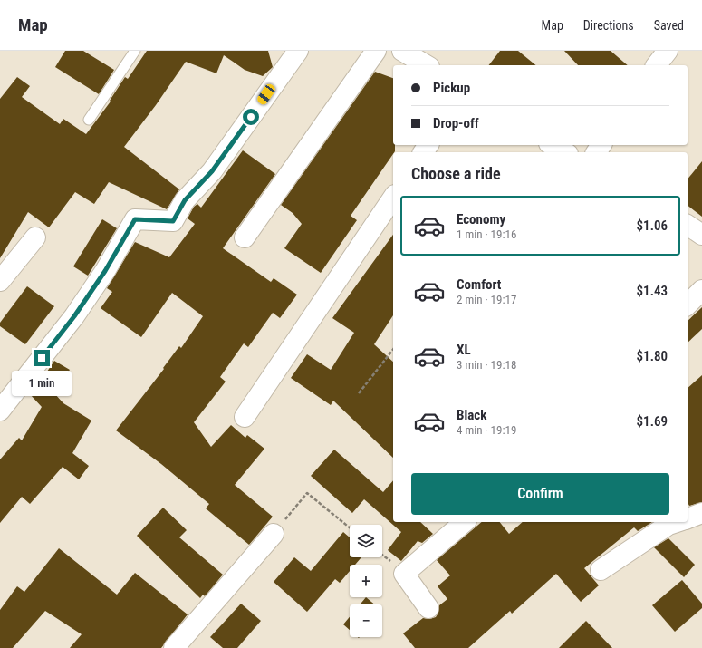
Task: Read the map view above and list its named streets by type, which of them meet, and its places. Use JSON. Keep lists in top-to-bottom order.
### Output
{
  "page": {
    "header": "Map",
    "nav": ["Map", "Directions", "Saved"],
    "banner": ["Pickup", "Drop-off"],
    "heading": "Choose a ride",
    "list": [
      {
        "name": "Economy",
        "note": "1 min · 19:16",
        "value": "$1.06"
      },
      {
        "name": "Comfort",
        "note": "2 min · 19:17",
        "value": "$1.43"
      },
      {
        "name": "XL",
        "note": "3 min · 19:18",
        "value": "$1.80"
      },
      {
        "name": "Black",
        "note": "4 min · 19:19",
        "value": "$1.69"
      }
    ],
    "bubble": "1 min",
    "buttons": "Confirm",
    "map_buttons": ["+", "−"]
  }
}
